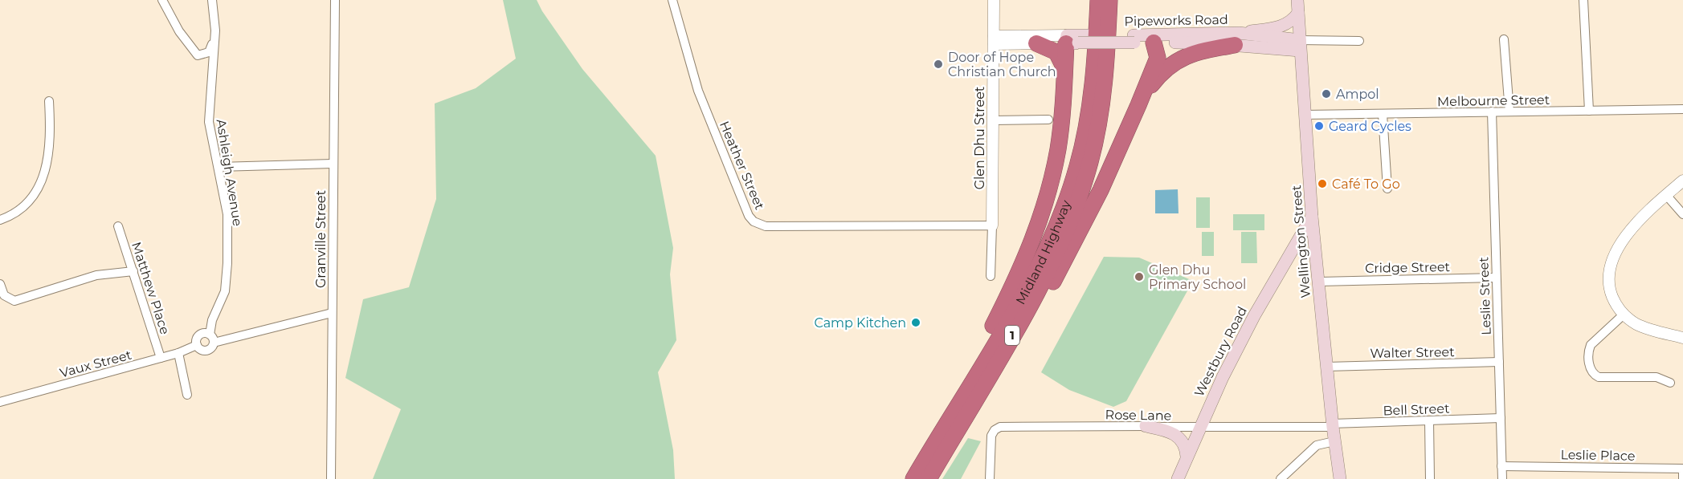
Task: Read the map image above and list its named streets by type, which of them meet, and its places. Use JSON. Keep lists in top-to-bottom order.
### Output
{
  "streets": {
    "highway": ["Midland Highway", "1"],
    "main road": ["Pipeworks Road", "Wellington Street", "Westbury Road"],
    "street": [
      "Melbourne Street",
      "Glen Dhu Street",
      "Heather Street",
      "Ashleigh Avenue",
      "Granville Street",
      "Cridge Street",
      "Matthew Place",
      "Leslie Street",
      "Walter Street",
      "Vaux Street",
      "Bell Street",
      "Rose Lane",
      "Leslie Place"
    ]
  },
  "crossings": [
    ["Pipeworks Road", "Glen Dhu Street"],
    ["Pipeworks Road", "Wellington Street"],
    ["Melbourne Street", "Wellington Street"],
    ["Melbourne Street", "Leslie Street"],
    ["Glen Dhu Street", "Heather Street"],
    ["Ashleigh Avenue", "Vaux Street"],
    ["Wellington Street", "Cridge Street"],
    ["Wellington Street", "Westbury Road"],
    ["Wellington Street", "Walter Street"],
    ["Wellington Street", "Bell Street"],
    ["Wellington Street", "Rose Lane"],
    ["Cridge Street", "Leslie Street"],
    ["Matthew Place", "Vaux Street"],
    ["Leslie Street", "Walter Street"],
    ["Leslie Street", "Bell Street"],
    ["Leslie Street", "Leslie Place"],
    ["Westbury Road", "Rose Lane"],
    ["Bell Street", "Rose Lane"]
  ],
  "places": [
    "Door of Hope Christian Church",
    "Ampol",
    "Geard Cycles",
    "Café To Go",
    "Glen Dhu Primary School",
    "Camp Kitchen"
  ]
}
